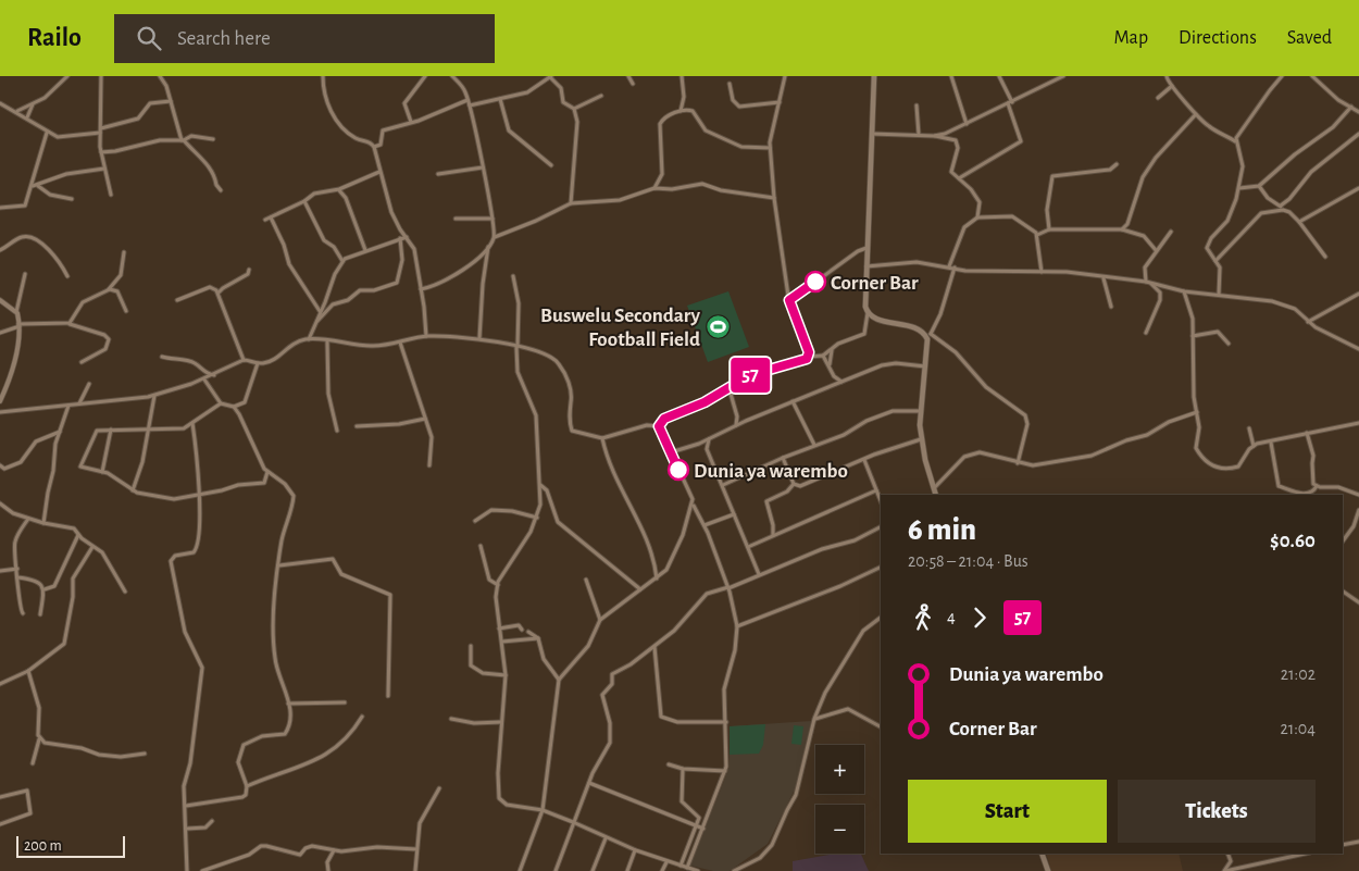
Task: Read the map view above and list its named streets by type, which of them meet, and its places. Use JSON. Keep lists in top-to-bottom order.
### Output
{
  "places": {
    "other": ["Corner Bar", "Dunia ya warembo"],
    "sports": ["Buswelu Secondary Football Field"]
  },
  "lines": ["bus line 57"],
  "scale_bar": "200 m",
  "page": {
    "header": "Railo",
    "search": "Search here",
    "nav": ["Map", "Directions", "Saved"],
    "on_map": "57",
    "heading": ["6 min", "20:58 – 21:04 · Bus", "$0.60"],
    "legs": ["4", "57"],
    "list": [
      {
        "name": "Dunia ya warembo",
        "value": "21:02"
      },
      {
        "name": "Corner Bar",
        "value": "21:04"
      }
    ],
    "map_buttons": ["+", "−"],
    "buttons": ["Start", "Tickets"],
    "scale": "200 m"
  }
}
